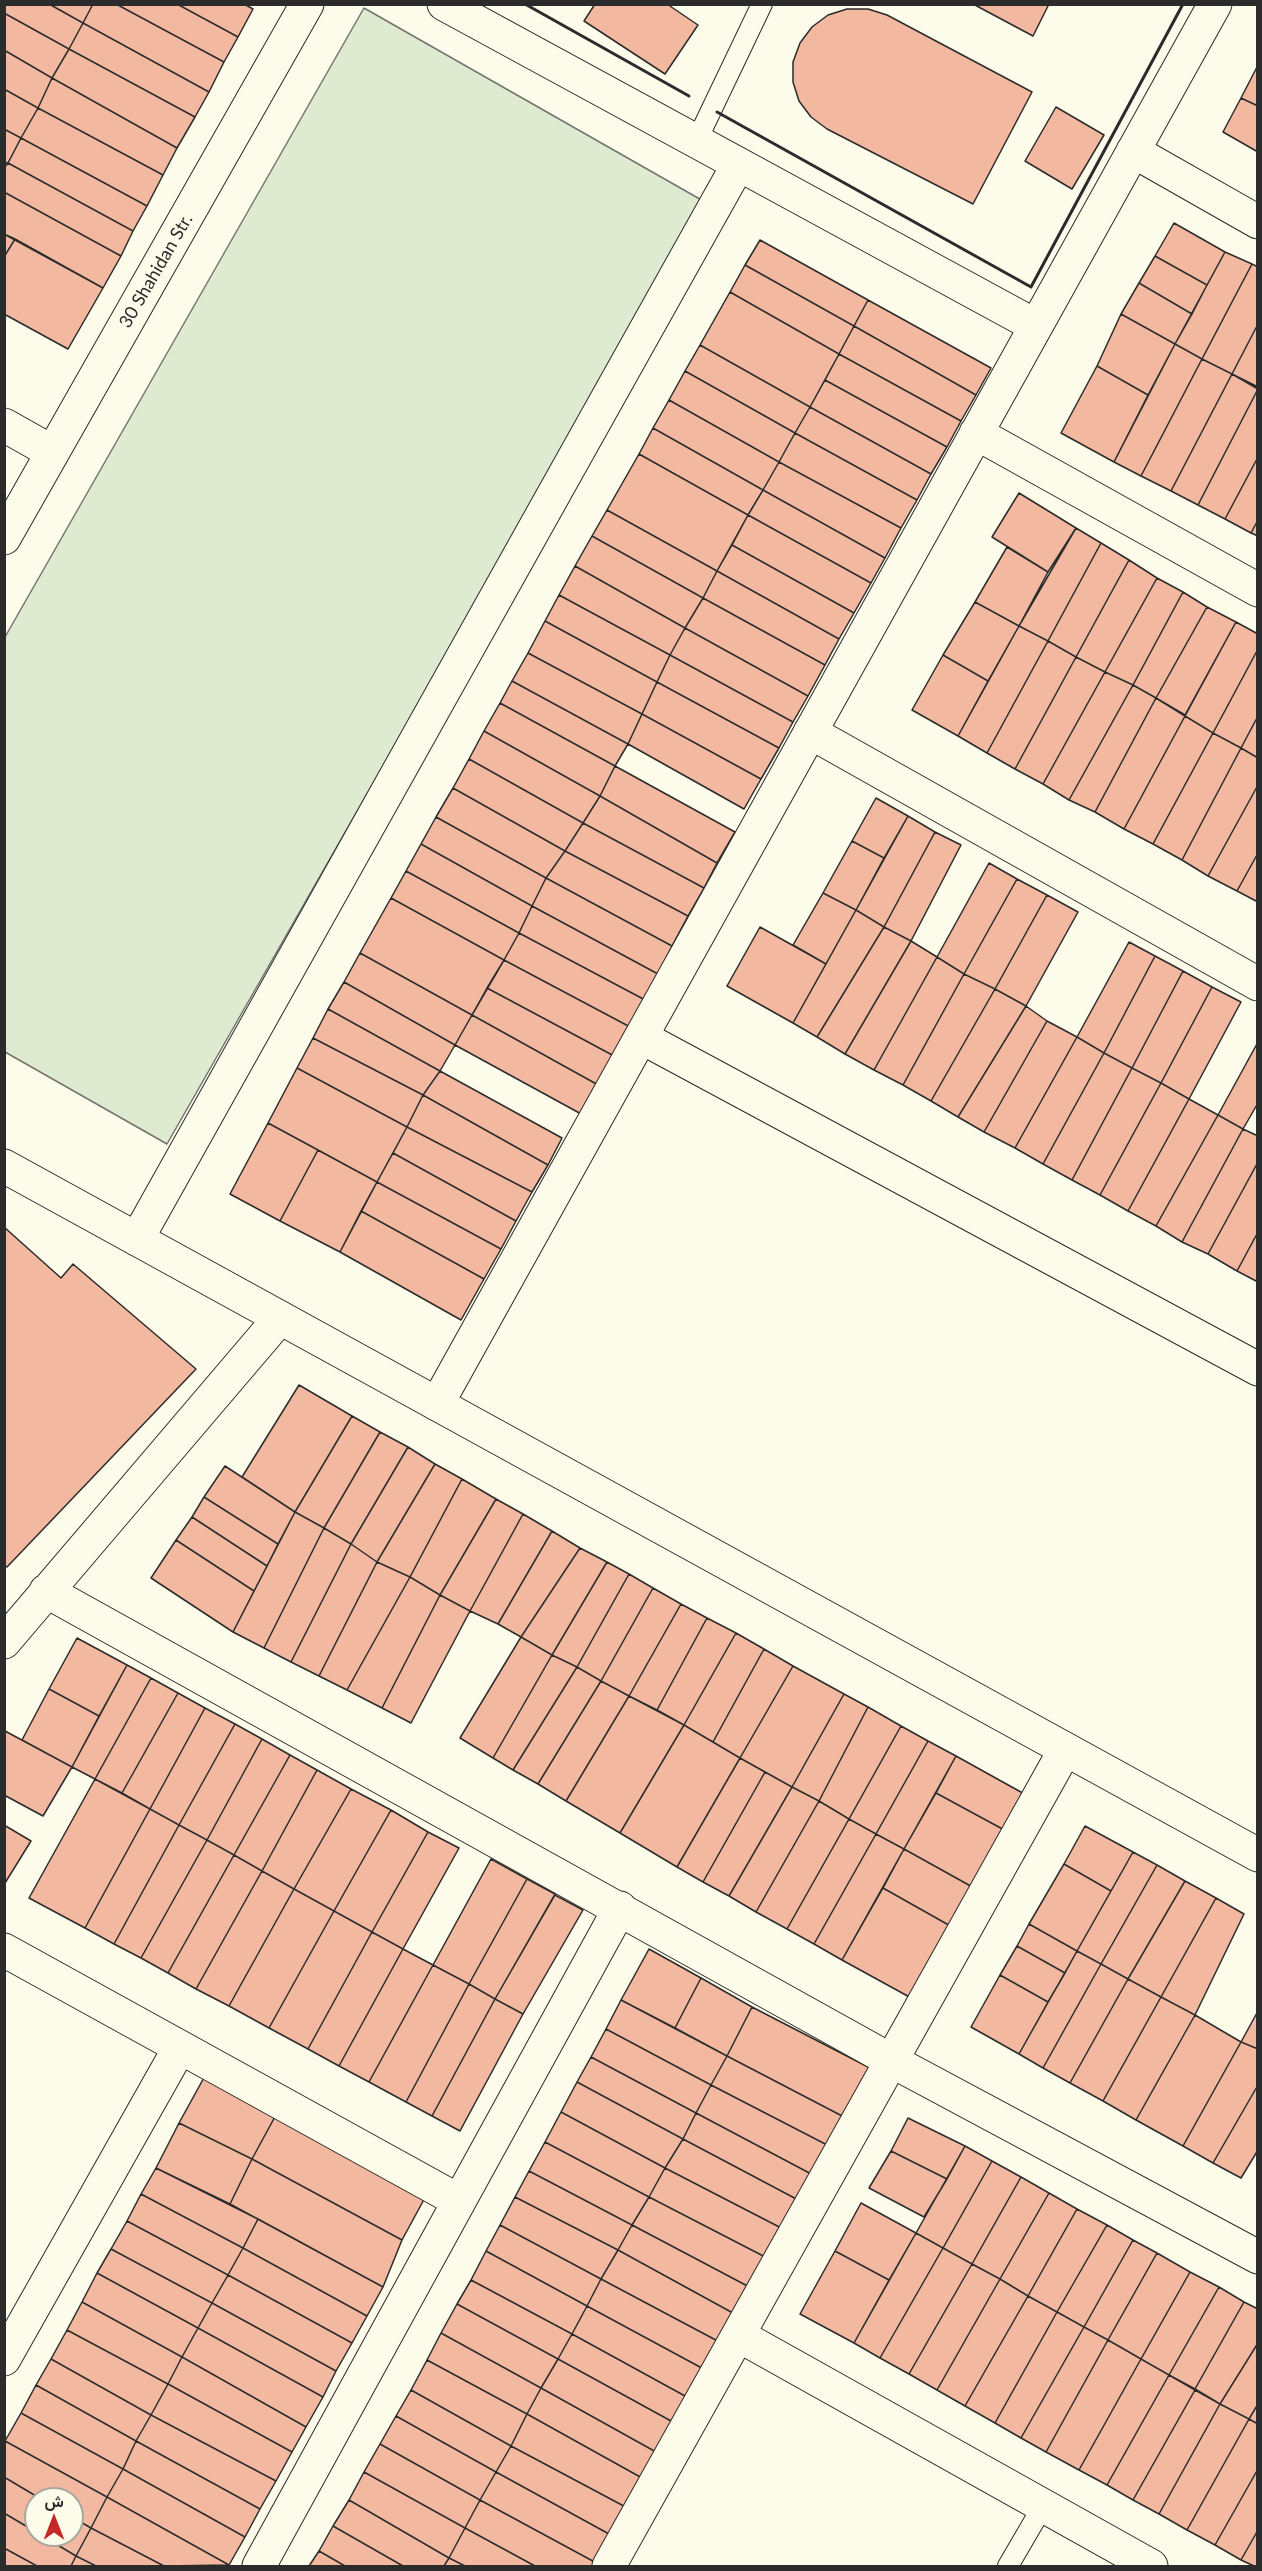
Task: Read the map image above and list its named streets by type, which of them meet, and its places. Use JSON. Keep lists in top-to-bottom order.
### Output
{
  "streets": {
    "street": ["30 Shahidan Str."]
  },
  "north": "top"
}
